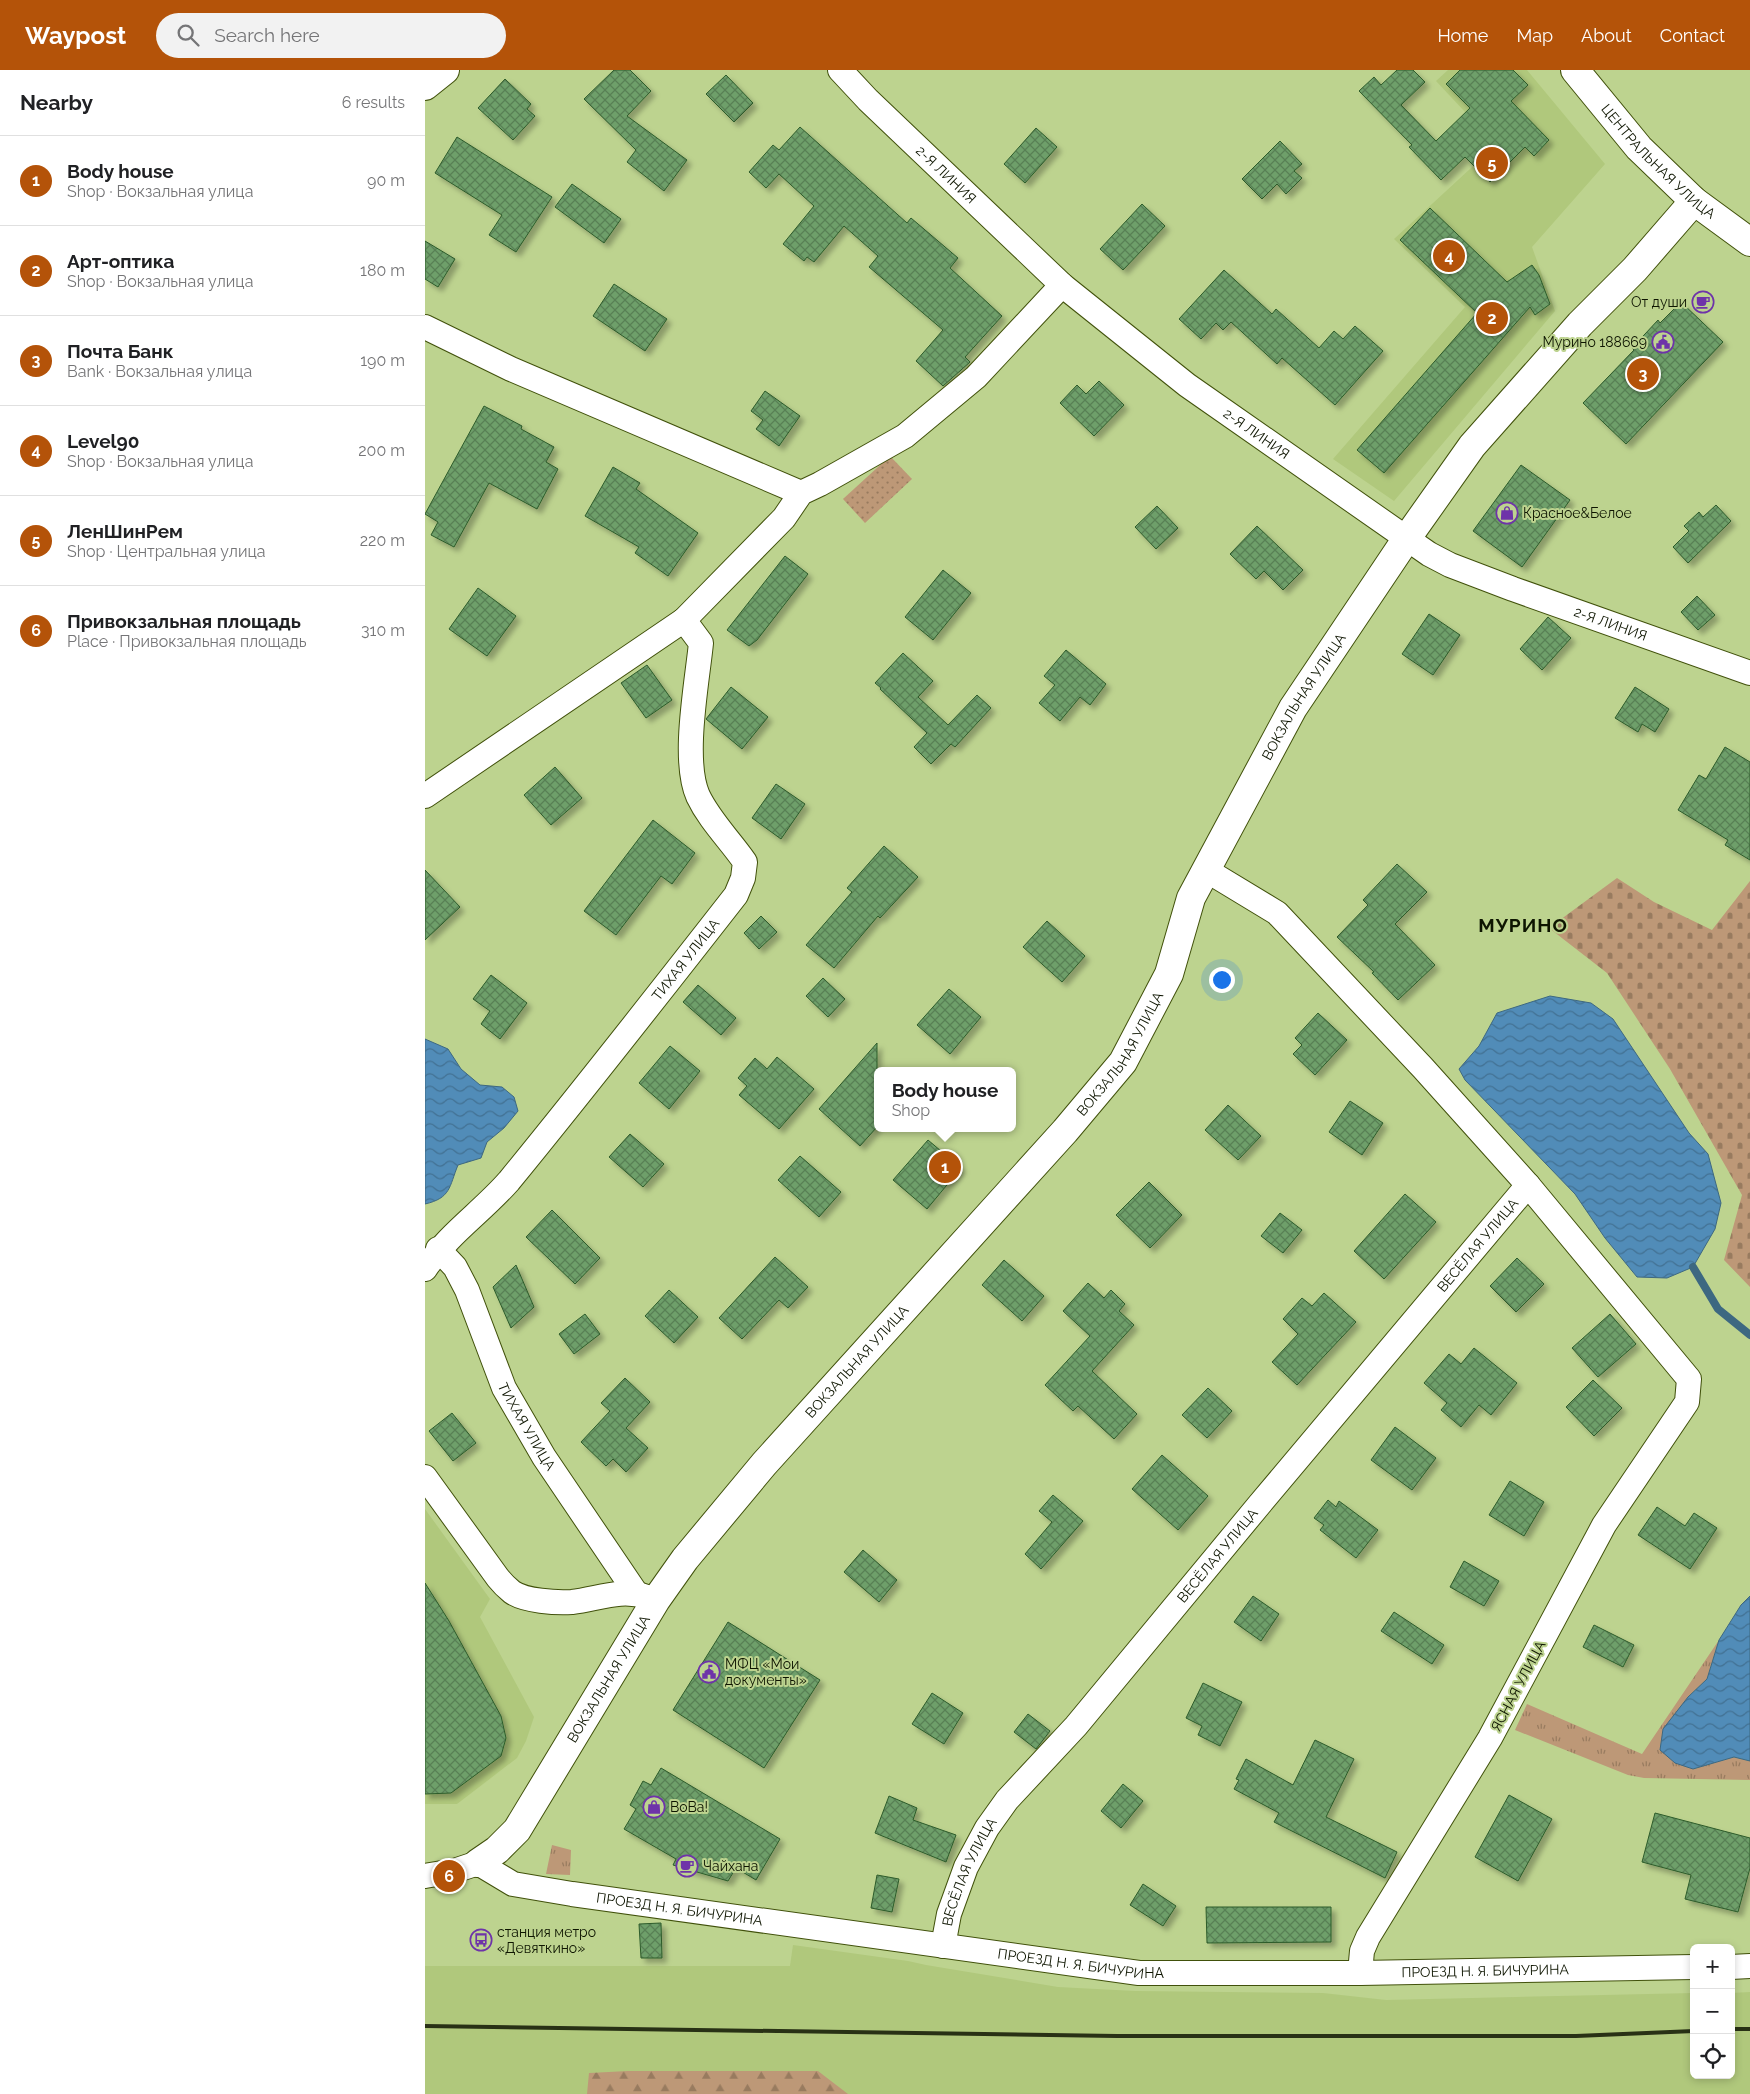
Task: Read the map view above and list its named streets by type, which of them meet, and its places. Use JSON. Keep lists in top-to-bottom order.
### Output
{
  "streets": {
    "street": [
      "ЦЕНТРАЛЬНАЯ УЛИЦА",
      "2-Я ЛИНИЯ",
      "ВОКЗАЛЬНАЯ УЛИЦА",
      "ТИХАЯ УЛИЦА",
      "ВЕСЁЛАЯ УЛИЦА",
      "ЯСНАЯ УЛИЦА",
      "ПРОЕЗД Н. Я. БИЧУРИНА"
    ]
  },
  "crossings": [
    ["ЦЕНТРАЛЬНАЯ УЛИЦА", "ВОКЗАЛЬНАЯ УЛИЦА"],
    ["2-Я ЛИНИЯ", "ВОКЗАЛЬНАЯ УЛИЦА"],
    ["ВОКЗАЛЬНАЯ УЛИЦА", "ТИХАЯ УЛИЦА"],
    ["ВОКЗАЛЬНАЯ УЛИЦА", "ПРОЕЗД Н. Я. БИЧУРИНА"],
    ["ВЕСЁЛАЯ УЛИЦА", "ЯСНАЯ УЛИЦА"],
    ["ВЕСЁЛАЯ УЛИЦА", "ПРОЕЗД Н. Я. БИЧУРИНА"],
    ["ЯСНАЯ УЛИЦА", "ПРОЕЗД Н. Я. БИЧУРИНА"]
  ],
  "districts": ["МУРИНО"],
  "places": {
    "cafe": ["От души", "Чайхана"],
    "public building": ["Мурино 188669", "МФЦ «Мои документы»"],
    "shop": ["Красное&Белое", "ВоВа!"],
    "bus stop": ["станция метро «Девяткино»"]
  },
  "page": {
    "header": "Waypost",
    "search": "Search here",
    "nav": [
      "Home",
      "Map",
      "About",
      "Contact"
    ],
    "heading": ["Nearby", "6 results"],
    "list": [
      {
        "mark": "1",
        "name": "Body house",
        "note": "Shop · Вокзальная улица",
        "value": "90 m"
      },
      {
        "mark": "2",
        "name": "Арт-оптика",
        "note": "Shop · Вокзальная улица",
        "value": "180 m"
      },
      {
        "mark": "3",
        "name": "Почта Банк",
        "note": "Bank · Вокзальная улица",
        "value": "190 m"
      },
      {
        "mark": "4",
        "name": "Level90",
        "note": "Shop · Вокзальная улица",
        "value": "200 m"
      },
      {
        "mark": "5",
        "name": "ЛенШинРем",
        "note": "Shop · Центральная улица",
        "value": "220 m"
      },
      {
        "mark": "6",
        "name": "Привокзальная площадь",
        "note": "Place · Привокзальная площадь",
        "value": "310 m"
      }
    ],
    "pins": [
      "5",
      "4",
      "2",
      "3",
      "1",
      "6"
    ],
    "popup": ["Body house", "Shop"],
    "map_buttons": ["+", "−"]
  }
}
